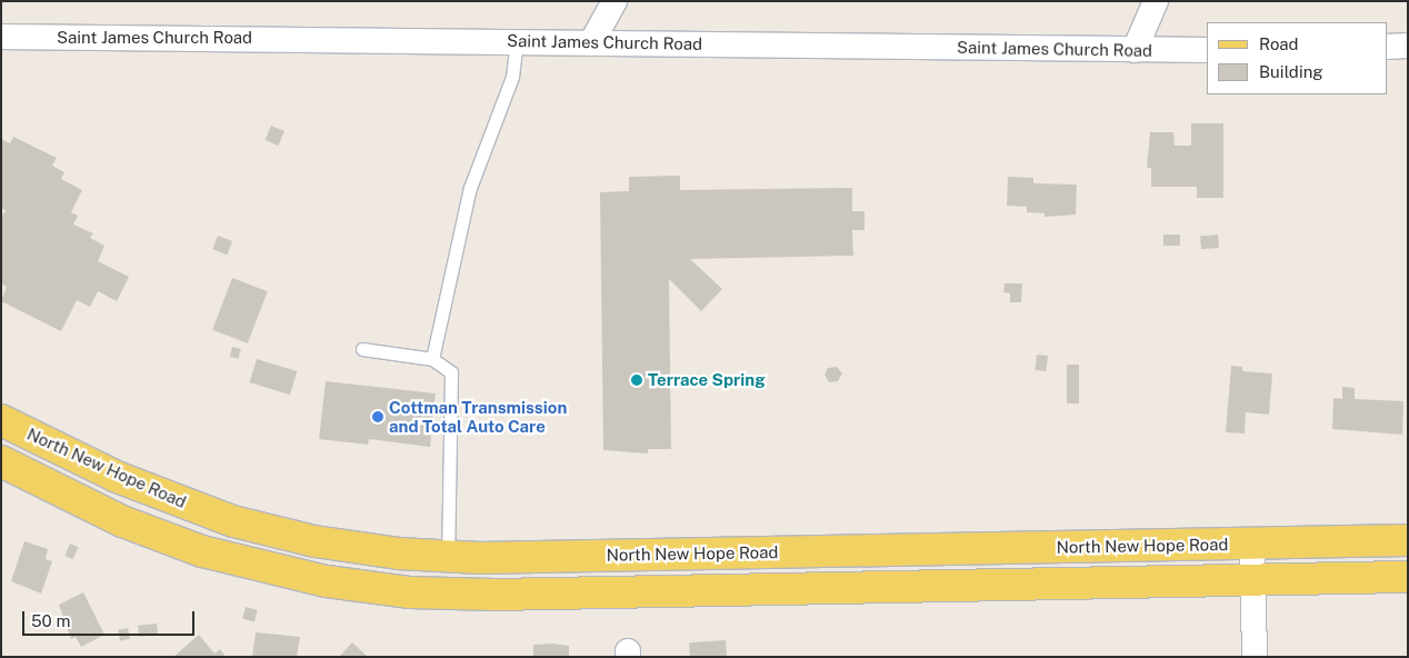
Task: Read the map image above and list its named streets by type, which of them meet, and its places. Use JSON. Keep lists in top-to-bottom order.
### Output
{
  "streets": {
    "main road": ["North New Hope Road"],
    "street": ["Saint James Church Road"]
  },
  "places": ["Terrace Spring", "Cottman Transmission and Total Auto Care"],
  "legend": ["Road", "Building"],
  "scale_bar": "50 m"
}
